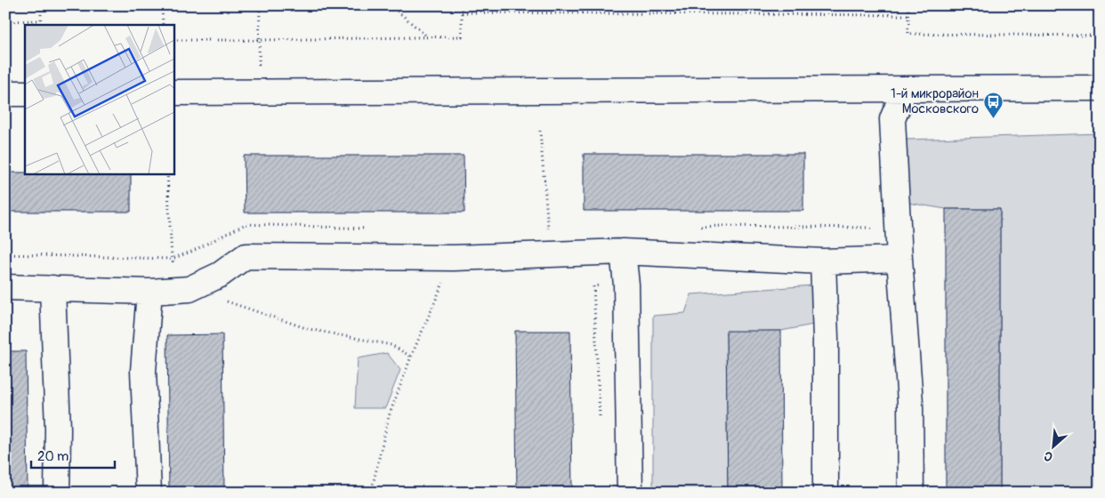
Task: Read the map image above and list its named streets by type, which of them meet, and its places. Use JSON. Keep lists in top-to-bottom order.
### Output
{
  "places": {
    "bus stop": ["1-й микрорайон Московского"]
  },
  "scale_bar": "20 m",
  "north": "bottom left"
}
